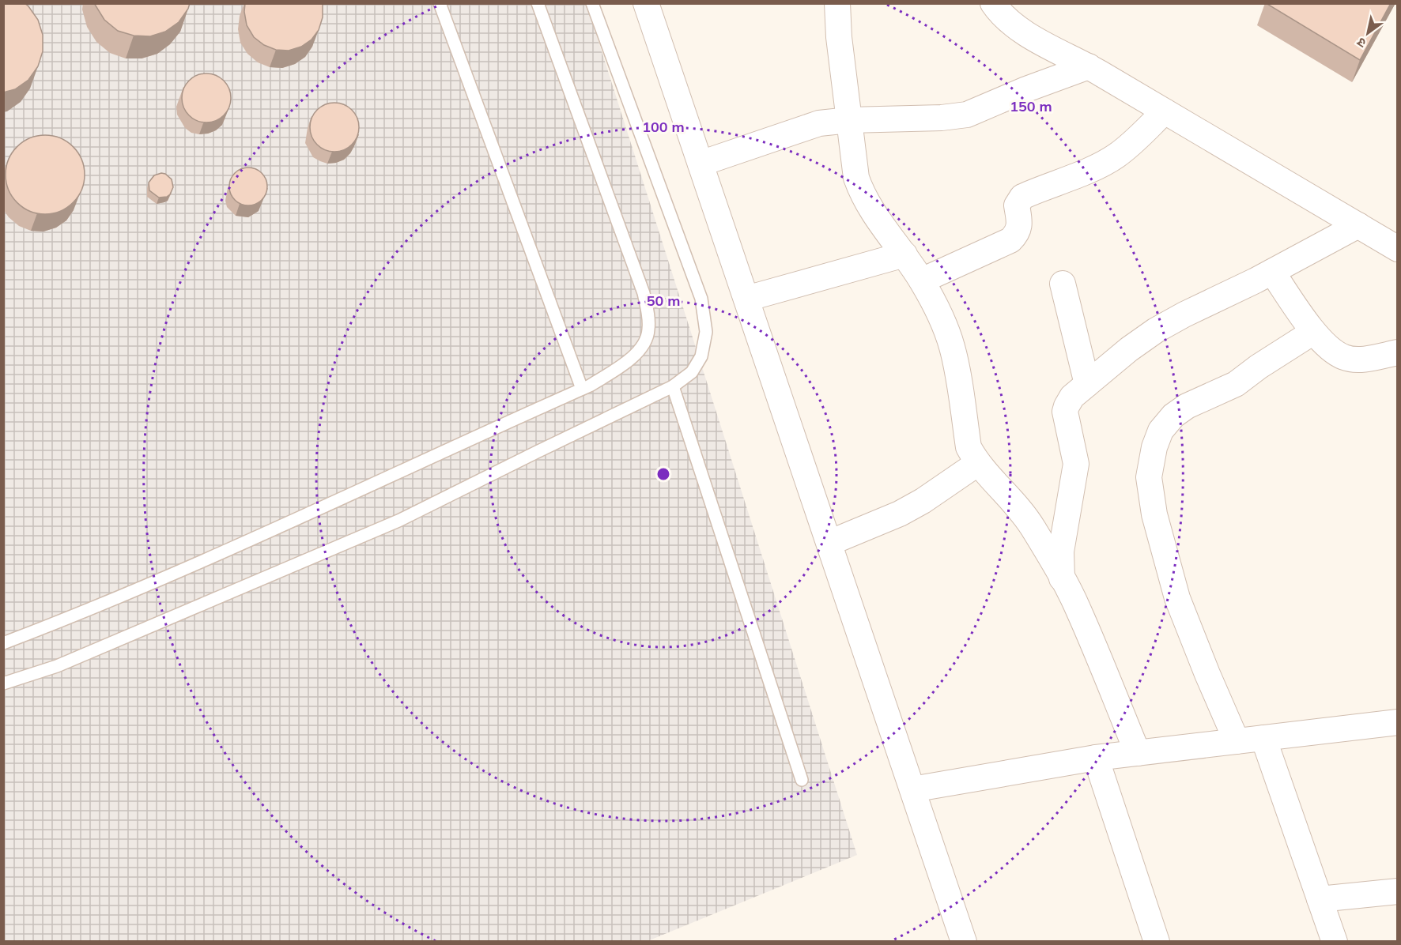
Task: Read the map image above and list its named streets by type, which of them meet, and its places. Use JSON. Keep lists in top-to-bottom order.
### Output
{
  "north": "bottom left",
  "rings": ["150 m", "100 m", "50 m"]
}
